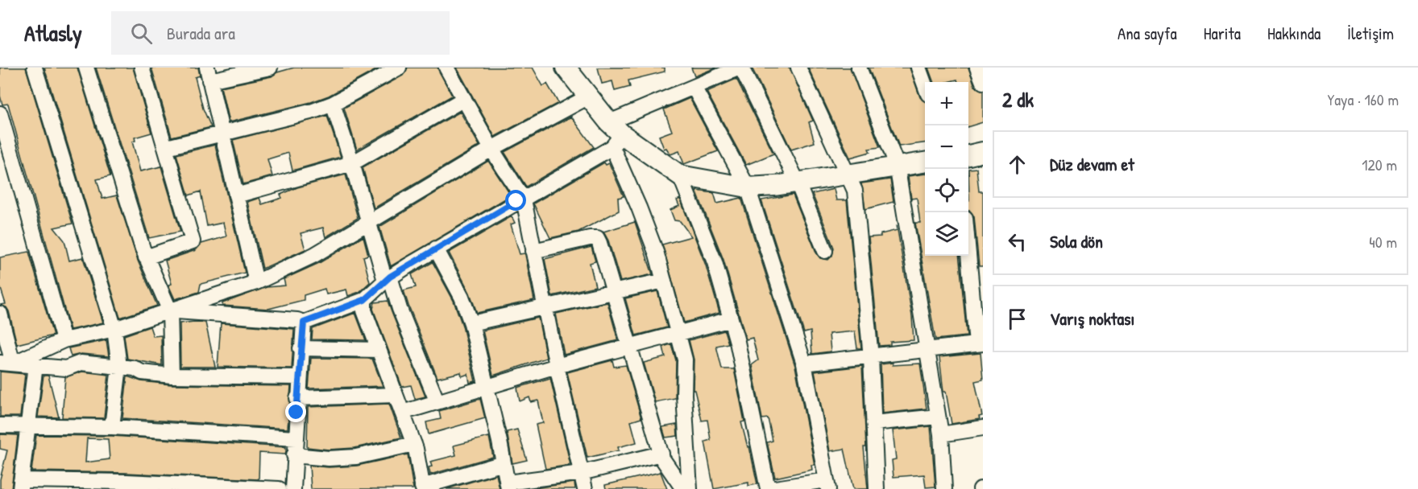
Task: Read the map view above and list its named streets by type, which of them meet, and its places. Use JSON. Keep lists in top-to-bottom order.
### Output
{
  "page": {
    "header": "Atlasly",
    "search": "Burada ara",
    "nav": [
      "Ana sayfa",
      "Harita",
      "Hakkında",
      "İletişim"
    ],
    "heading": ["2 dk", "Yaya · 160 m"],
    "map_buttons": ["+", "−"],
    "list": [
      ["Düz devam et", "120 m"],
      ["Sola dön", "40 m"],
      "Varış noktası"
    ]
  }
}
